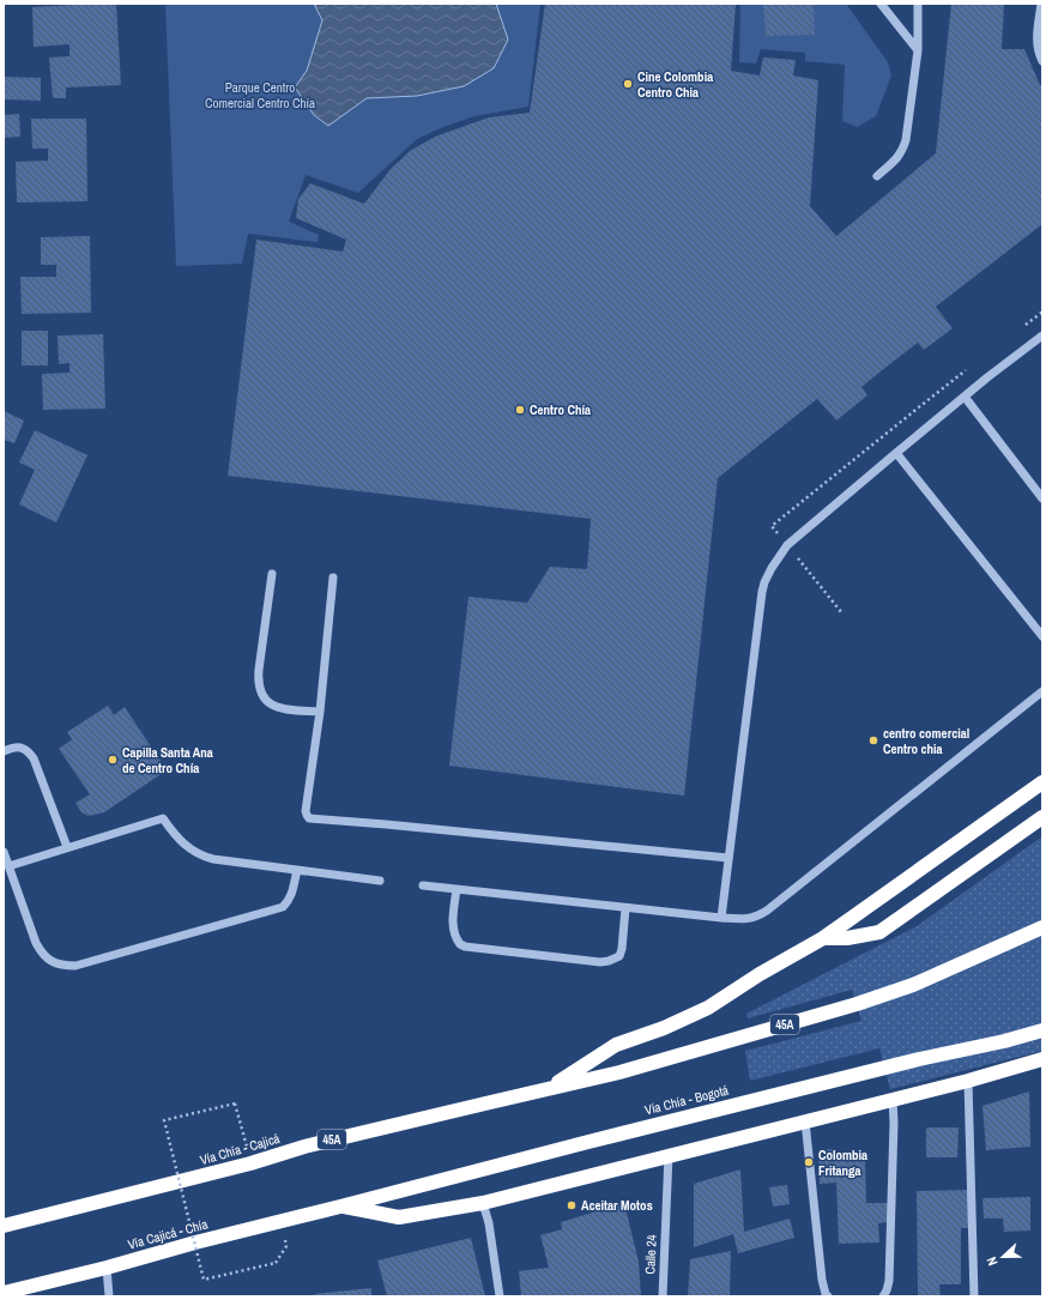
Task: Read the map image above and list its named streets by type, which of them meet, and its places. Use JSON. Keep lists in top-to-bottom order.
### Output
{
  "streets": {
    "highway": [
      "45A",
      "Vía Chía - Bogotá",
      "Vía Chía - Cajicá",
      "Vía Cajicá - Chía"
    ],
    "street": ["Calle 24"]
  },
  "crossings": [
    ["45A", "Vía Chía - Cajicá"],
    ["Vía Chía - Bogotá", "Vía Cajicá - Chía"]
  ],
  "parks": ["Parque Centro Comercial Centro Chía"],
  "places": [
    "Cine Colombia Centro Chia",
    "Centro Chía",
    "centro comercial Centro chia",
    "Capilla Santa Ana de Centro Chía",
    "Colombia Fritanga",
    "Aceitar Motos"
  ],
  "north": "left"
}
